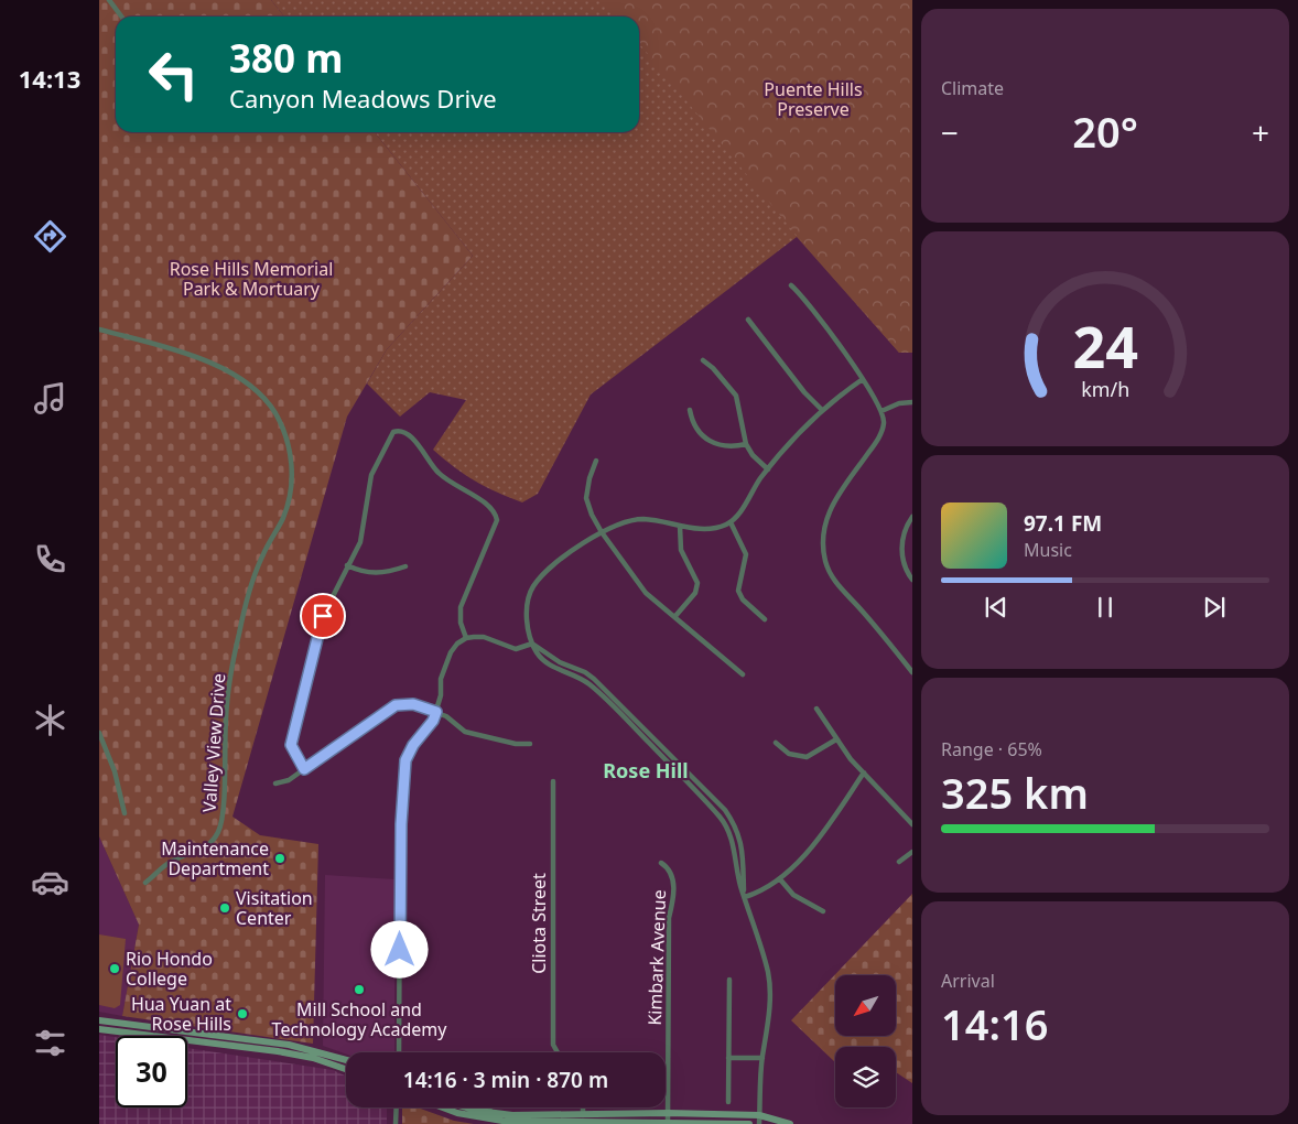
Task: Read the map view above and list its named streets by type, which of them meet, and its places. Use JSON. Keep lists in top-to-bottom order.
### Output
{
  "streets": {
    "street": ["Valley View Drive", "Cliota Street", "Kimbark Avenue"]
  },
  "districts": ["Rose Hill"],
  "parks": ["Puente Hills Preserve", "Rose Hills Memorial Park & Mortuary"],
  "places": [
    "Maintenance Department",
    "Visitation Center",
    "Rio Hondo College",
    "Mill School and Technology Academy",
    "Hua Yuan at Rose Hills"
  ],
  "north": "bottom left",
  "page": {
    "tabs": "14:13",
    "tile": [
      "Climate",
      ["Range · 65%", "325 km"],
      ["Arrival", "14:16"]
    ],
    "turn": ["380 m", "Canyon Meadows Drive"],
    "heat": ["−", "20°", "+"],
    "song": ["97.1 FM", "Music"],
    "limit": "30",
    "trip": "14:16 · 3 min · 870 m",
    "gauge": ["24", "km/h"]
  }
}
